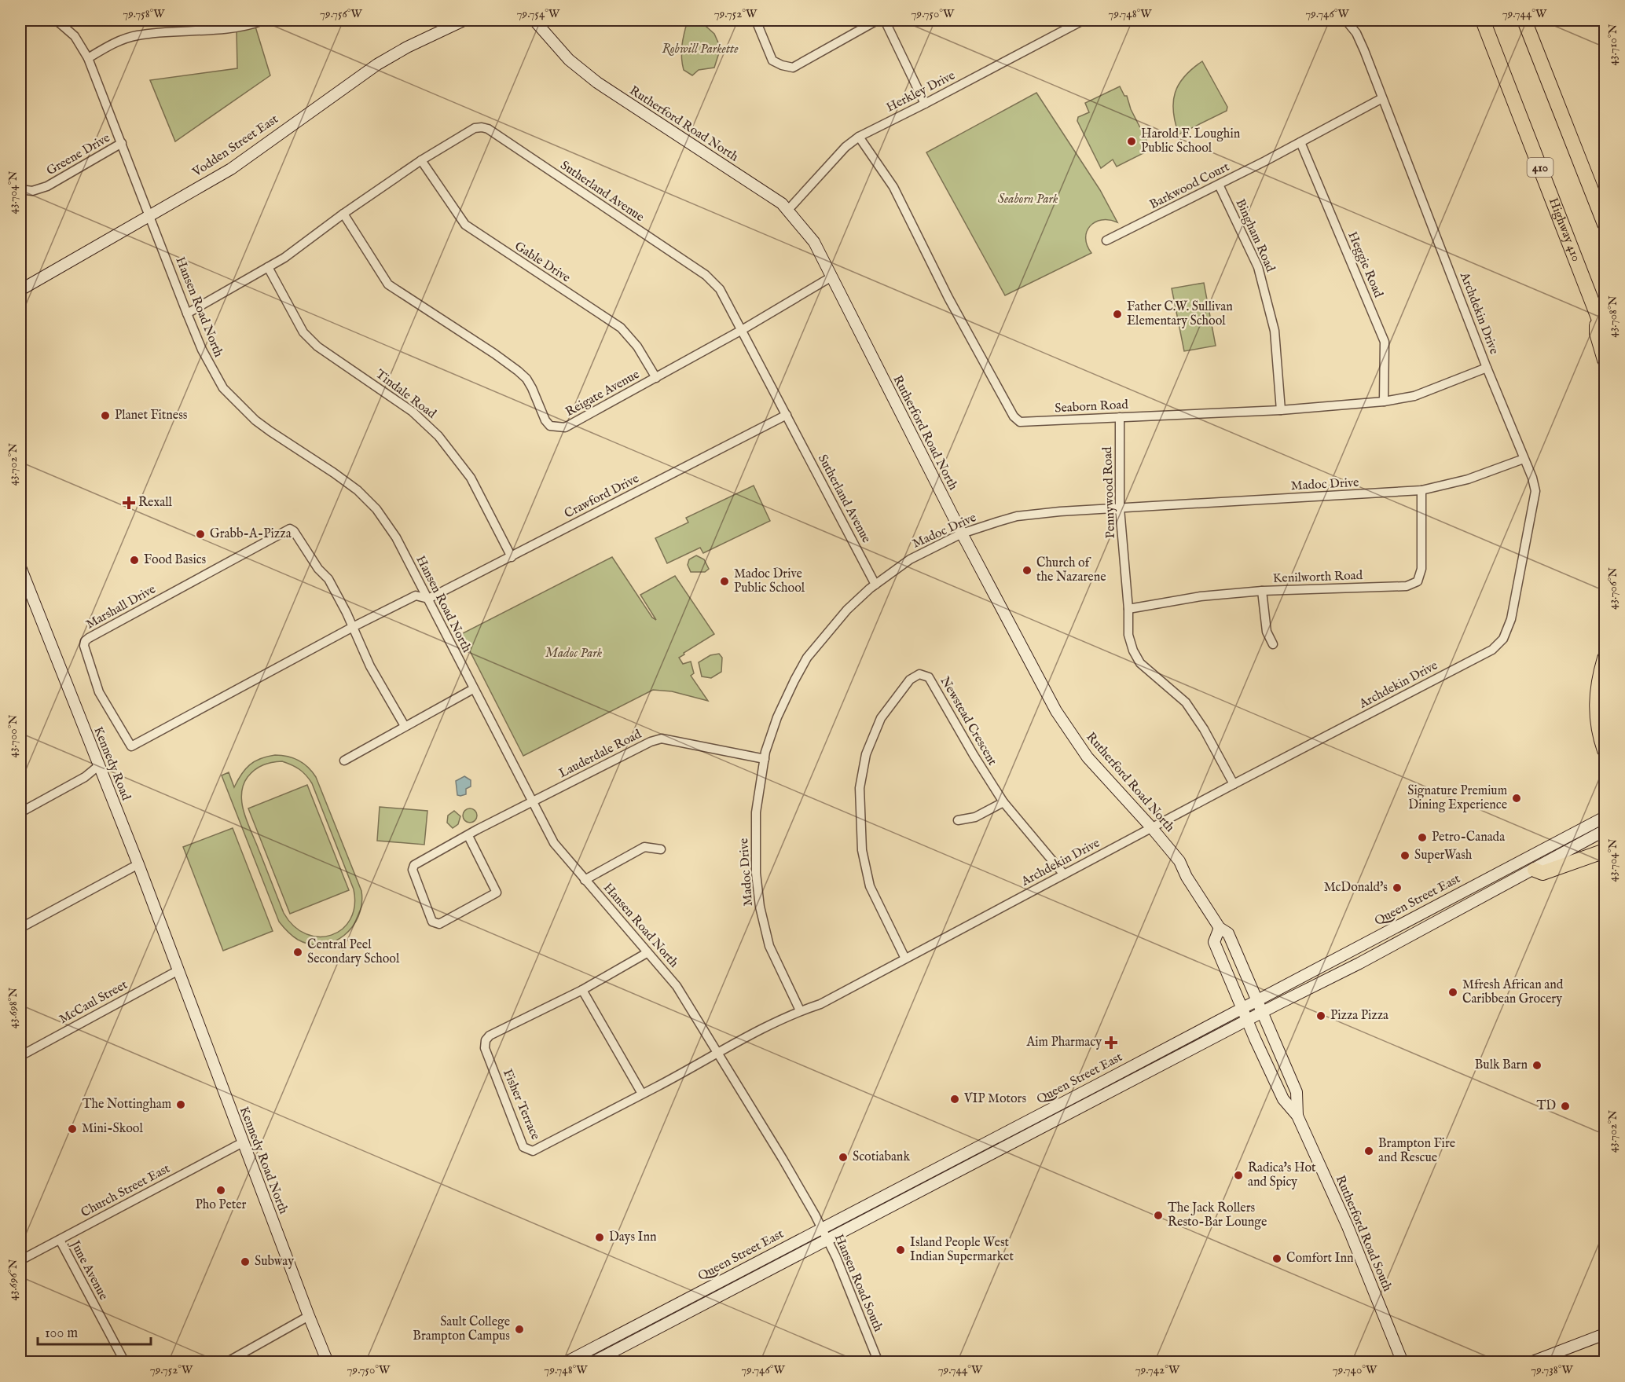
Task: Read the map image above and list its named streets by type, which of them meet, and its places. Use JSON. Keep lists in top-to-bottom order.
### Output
{
  "streets": {
    "highway": ["410", "Highway 410"],
    "main road": [
      "Rutherford Road North",
      "Vodden Street East",
      "Kennedy Road",
      "Queen Street East",
      "Kennedy Road North",
      "Rutherford Road South"
    ],
    "street": [
      "Herkley Drive",
      "Greene Drive",
      "Barkwood Court",
      "Sutherland Avenue",
      "Bingham Road",
      "Gable Drive",
      "Heggie Road",
      "Hansen Road North",
      "Archdekin Drive",
      "Reigate Avenue",
      "Tindale Road",
      "Seaborn Road",
      "Madoc Drive",
      "Pennywood Road",
      "Crawford Drive",
      "Kenilworth Road",
      "Marshall Drive",
      "Newstead Crescent",
      "Lauderdale Road",
      "McCaul Street",
      "Fisher Terrace",
      "Church Street East",
      "June Avenue",
      "Hansen Road South"
    ]
  },
  "crossings": [
    ["Herkley Drive", "Rutherford Road North"],
    ["Herkley Drive", "Seaborn Road"],
    ["Rutherford Road North", "Archdekin Drive"],
    ["Rutherford Road North", "Reigate Avenue"],
    ["Rutherford Road North", "Madoc Drive"],
    ["Rutherford Road North", "Queen Street East"],
    ["Rutherford Road North", "Rutherford Road South"],
    ["Vodden Street East", "Hansen Road North"],
    ["Greene Drive", "Hansen Road North"],
    ["Barkwood Court", "Bingham Road"],
    ["Barkwood Court", "Heggie Road"],
    ["Barkwood Court", "Archdekin Drive"],
    ["Sutherland Avenue", "Gable Drive"],
    ["Sutherland Avenue", "Hansen Road North"],
    ["Sutherland Avenue", "Reigate Avenue"],
    ["Sutherland Avenue", "Tindale Road"],
    ["Sutherland Avenue", "Madoc Drive"],
    ["Sutherland Avenue", "Crawford Drive"],
    ["Bingham Road", "Seaborn Road"],
    ["Gable Drive", "Reigate Avenue"],
    ["Heggie Road", "Seaborn Road"],
    ["Hansen Road North", "Archdekin Drive"],
    ["Hansen Road North", "Crawford Drive"],
    ["Hansen Road North", "Marshall Drive"],
    ["Hansen Road North", "Lauderdale Road"],
    ["Hansen Road North", "Fisher Terrace"],
    ["Hansen Road North", "Hansen Road South"],
    ["Archdekin Drive", "Seaborn Road"],
    ["Archdekin Drive", "Madoc Drive"],
    ["Archdekin Drive", "Pennywood Road"],
    ["Archdekin Drive", "Newstead Crescent"],
    ["Archdekin Drive", "Fisher Terrace"],
    ["Tindale Road", "Crawford Drive"],
    ["Seaborn Road", "Pennywood Road"],
    ["Madoc Drive", "Pennywood Road"],
    ["Madoc Drive", "Kenilworth Road"],
    ["Madoc Drive", "Lauderdale Road"],
    ["Pennywood Road", "Kenilworth Road"],
    ["Crawford Drive", "Marshall Drive"],
    ["Kennedy Road", "McCaul Street"],
    ["Kennedy Road", "Kennedy Road North"],
    ["Queen Street East", "Rutherford Road South"],
    ["Queen Street East", "Hansen Road South"],
    ["McCaul Street", "Kennedy Road North"],
    ["Kennedy Road North", "Church Street East"],
    ["Church Street East", "June Avenue"]
  ],
  "parks": ["Robwill Parkette", "Seaborn Park", "Madoc Park"],
  "places": {
    "other": [
      "Harold F. Loughin Public School",
      "Father C.W. Sullivan Elementary School",
      "Planet Fitness",
      "Grabb-A-Pizza",
      "Food Basics",
      "Church of the Nazarene",
      "Madoc Drive Public School",
      "Signature Premium Dining Experience",
      "Petro-Canada",
      "SuperWash",
      "McDonald's",
      "Central Peel Secondary School",
      "Mfresh African and Caribbean Grocery",
      "Pizza Pizza",
      "Bulk Barn",
      "VIP Motors",
      "The Nottingham",
      "TD",
      "Mini-Skool",
      "Brampton Fire and Rescue",
      "Scotiabank",
      "Radica's Hot and Spicy",
      "Pho Peter",
      "The Jack Rollers Resto-Bar Lounge",
      "Days Inn",
      "Island People West Indian Supermarket",
      "Comfort Inn",
      "Subway",
      "Sault College Brampton Campus"
    ],
    "health": ["Rexall", "Aim Pharmacy"]
  },
  "scale_bar": "100 m",
  "coordinates": [
    "79.758°W",
    "79.756°W",
    "79.754°W",
    "79.752°W",
    "79.750°W",
    "79.748°W",
    "79.746°W",
    "79.744°W",
    "43.710°N",
    "43.704°N",
    "43.708°N",
    "43.702°N",
    "43.706°N",
    "43.700°N",
    "43.698°N",
    "43.696°N",
    "79.742°W",
    "79.740°W",
    "79.738°W"
  ]
}
